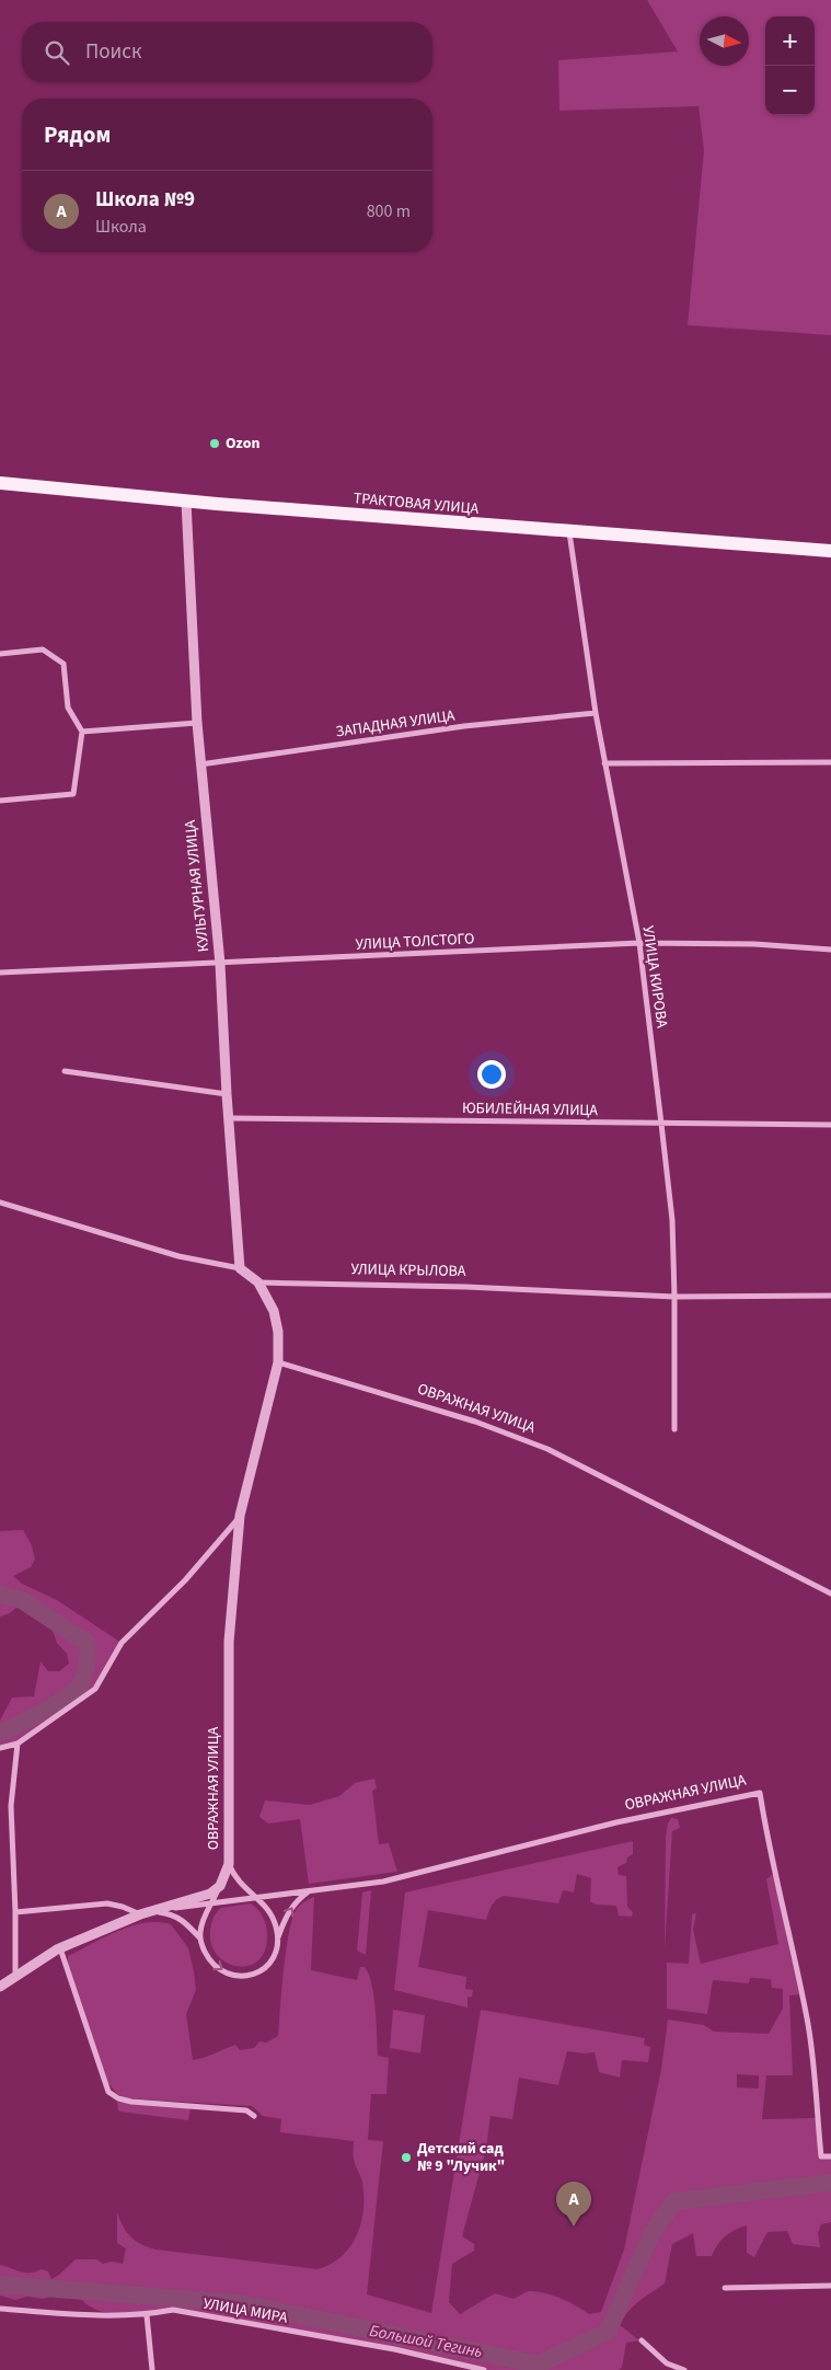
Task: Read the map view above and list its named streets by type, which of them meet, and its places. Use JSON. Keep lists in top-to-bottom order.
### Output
{
  "streets": {
    "main road": ["ТРАКТОВАЯ УЛИЦА"],
    "street": [
      "ЗАПАДНАЯ УЛИЦА",
      "КУЛЬТУРНАЯ УЛИЦА",
      "УЛИЦА ТОЛСТОГО",
      "УЛИЦА КИРОВА",
      "ЮБИЛЕЙНАЯ УЛИЦА",
      "УЛИЦА КРЫЛОВА",
      "ОВРАЖНАЯ УЛИЦА",
      "УЛИЦА МИРА"
    ]
  },
  "crossings": [
    ["ТРАКТОВАЯ УЛИЦА", "КУЛЬТУРНАЯ УЛИЦА"],
    ["ТРАКТОВАЯ УЛИЦА", "УЛИЦА КИРОВА"],
    ["ЗАПАДНАЯ УЛИЦА", "КУЛЬТУРНАЯ УЛИЦА"],
    ["ЗАПАДНАЯ УЛИЦА", "УЛИЦА КИРОВА"],
    ["КУЛЬТУРНАЯ УЛИЦА", "УЛИЦА ТОЛСТОГО"],
    ["КУЛЬТУРНАЯ УЛИЦА", "ЮБИЛЕЙНАЯ УЛИЦА"],
    ["УЛИЦА ТОЛСТОГО", "УЛИЦА КИРОВА"],
    ["УЛИЦА КИРОВА", "ЮБИЛЕЙНАЯ УЛИЦА"],
    ["УЛИЦА КИРОВА", "УЛИЦА КРЫЛОВА"],
    ["УЛИЦА КРЫЛОВА", "ОВРАЖНАЯ УЛИЦА"]
  ],
  "water": ["Большой Тегинь"],
  "places": ["Ozon", "Детский сад № 9 \"Лучик\""],
  "north": "right",
  "page": {
    "map_buttons": ["+", "−"],
    "search": "Поиск",
    "heading": "Рядом",
    "list": [
      {
        "mark": "A",
        "name": "Школа №9",
        "note": "Школа",
        "value": "800 m"
      }
    ],
    "pins": "A"
  }
}
